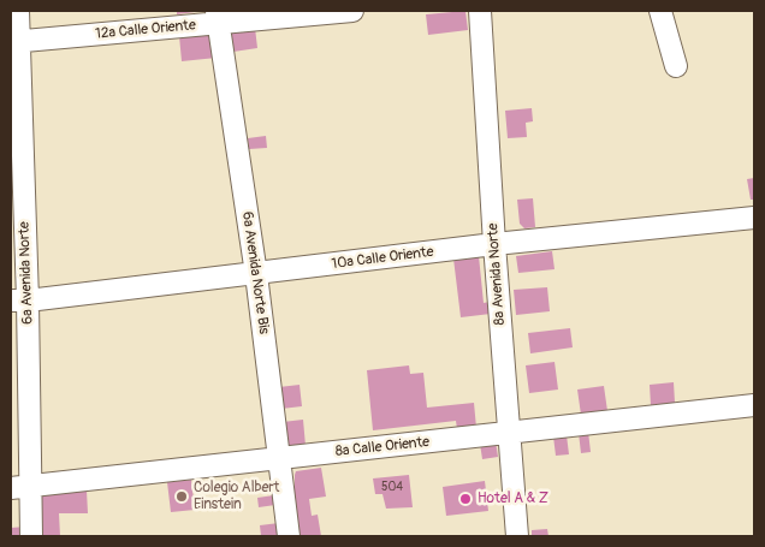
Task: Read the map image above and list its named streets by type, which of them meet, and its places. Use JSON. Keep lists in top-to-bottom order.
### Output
{
  "streets": {
    "street": [
      "12a Calle Oriente",
      "10a Calle Oriente",
      "6a Avenida Norte",
      "6a Avenida Norte Bis",
      "8a Avenida Norte",
      "8a Calle Oriente"
    ]
  },
  "crossings": [
    ["12a Calle Oriente", "6a Avenida Norte"],
    ["12a Calle Oriente", "6a Avenida Norte Bis"],
    ["10a Calle Oriente", "6a Avenida Norte"],
    ["10a Calle Oriente", "6a Avenida Norte Bis"],
    ["10a Calle Oriente", "8a Avenida Norte"],
    ["6a Avenida Norte", "8a Calle Oriente"],
    ["6a Avenida Norte Bis", "8a Calle Oriente"],
    ["8a Avenida Norte", "8a Calle Oriente"]
  ],
  "places": ["Colegio Albert Einstein", "Hotel A & Z"],
  "house_numbers": ["504"]
}
